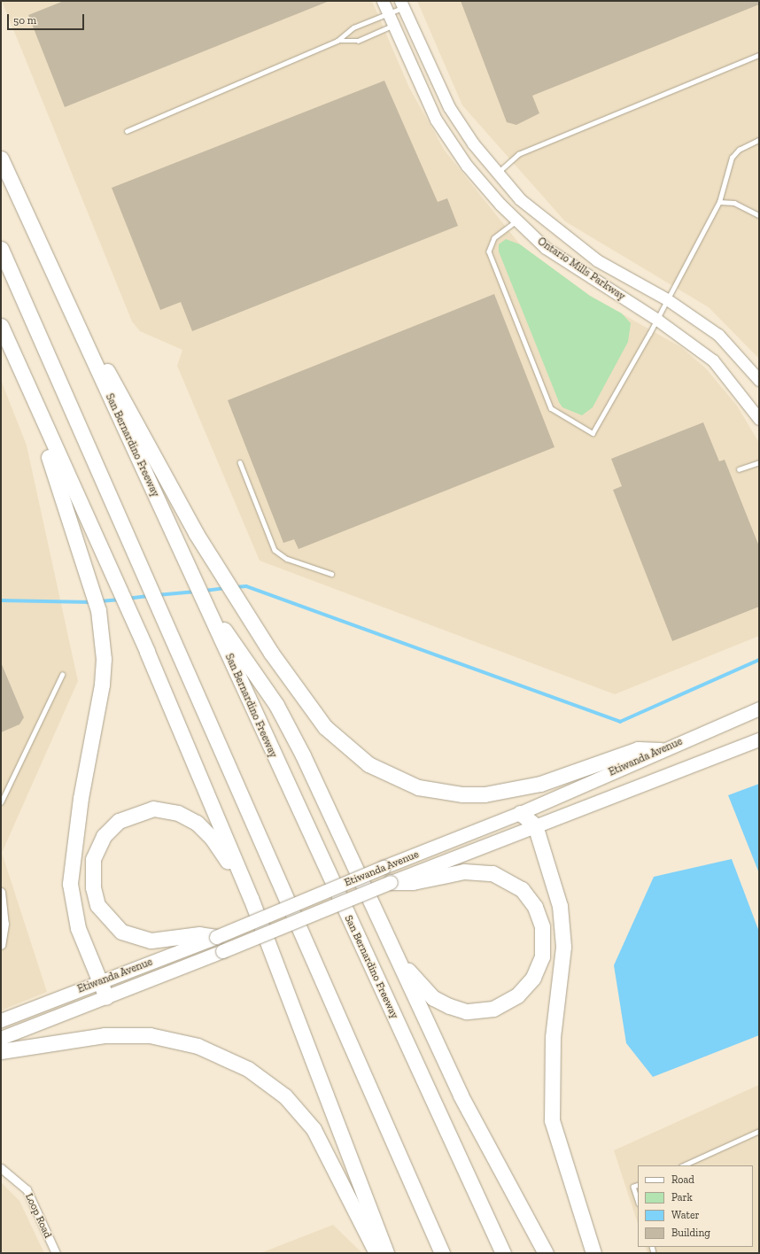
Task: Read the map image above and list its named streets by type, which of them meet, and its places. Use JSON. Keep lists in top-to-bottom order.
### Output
{
  "streets": {
    "highway": ["San Bernardino Freeway"],
    "main road": ["Ontario Mills Parkway", "Etiwanda Avenue"],
    "street": ["Loop Road"]
  },
  "legend": [
    "Road",
    "Park",
    "Water",
    "Building"
  ],
  "scale_bar": "50 m"
}
